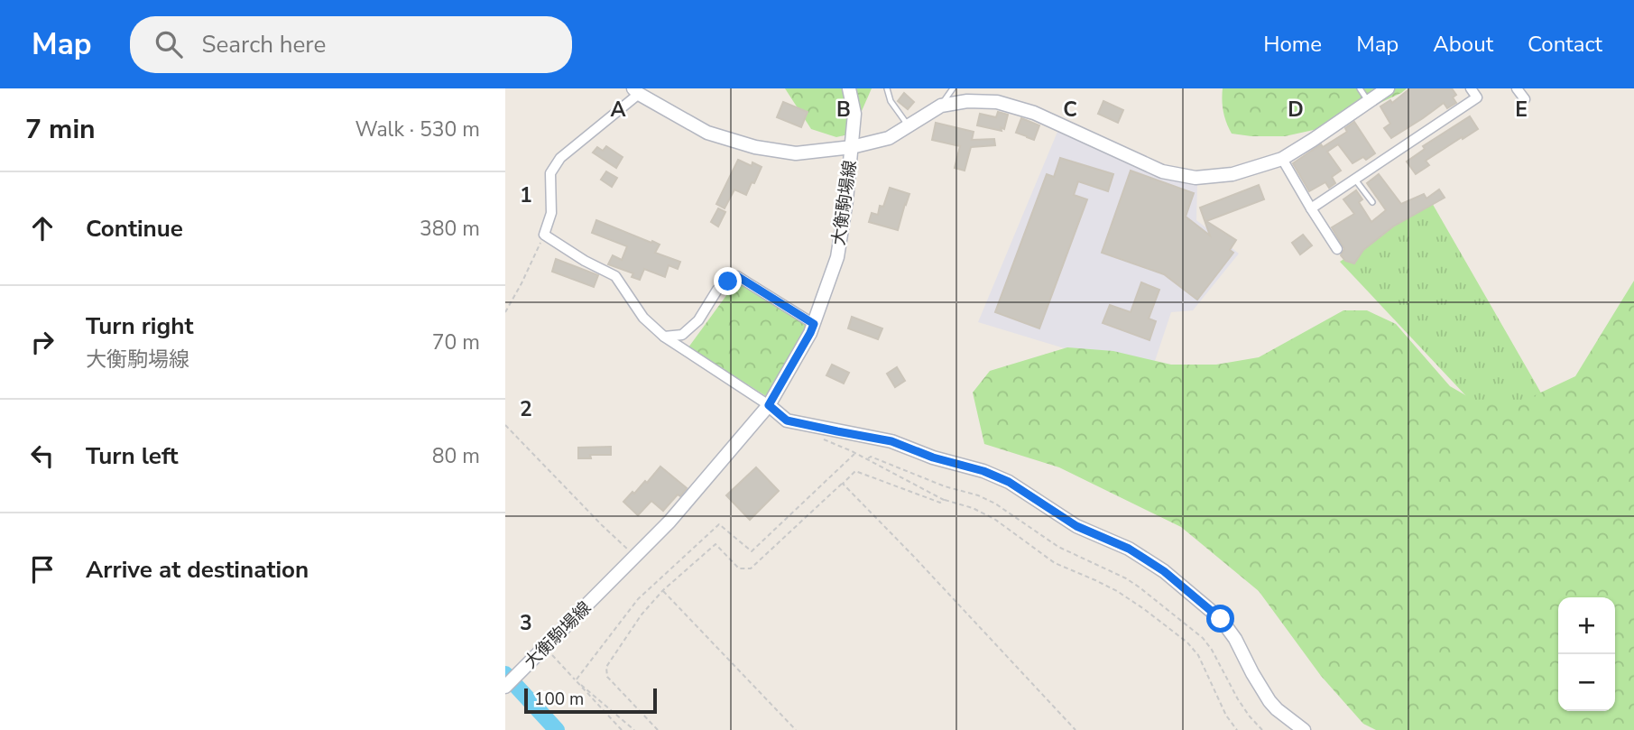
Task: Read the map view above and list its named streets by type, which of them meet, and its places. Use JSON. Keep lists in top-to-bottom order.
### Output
{
  "streets": {
    "main road": ["大衡駒場線"]
  },
  "scale_bar": "100 m",
  "page": {
    "header": "Map",
    "search": "Search here",
    "nav": [
      "Home",
      "Map",
      "About",
      "Contact"
    ],
    "heading": ["7 min", "Walk · 530 m"],
    "list": [
      ["Continue", "380 m"],
      ["Turn right", "大衡駒場線", "70 m"],
      ["Turn left", "80 m"],
      "Arrive at destination"
    ],
    "map_buttons": ["+", "−"],
    "scale": "100 m"
  },
  "grid": {
    "columns": [
      "A",
      "B",
      "C",
      "D",
      "E"
    ],
    "rows": ["1", "2", "3"]
  }
}
